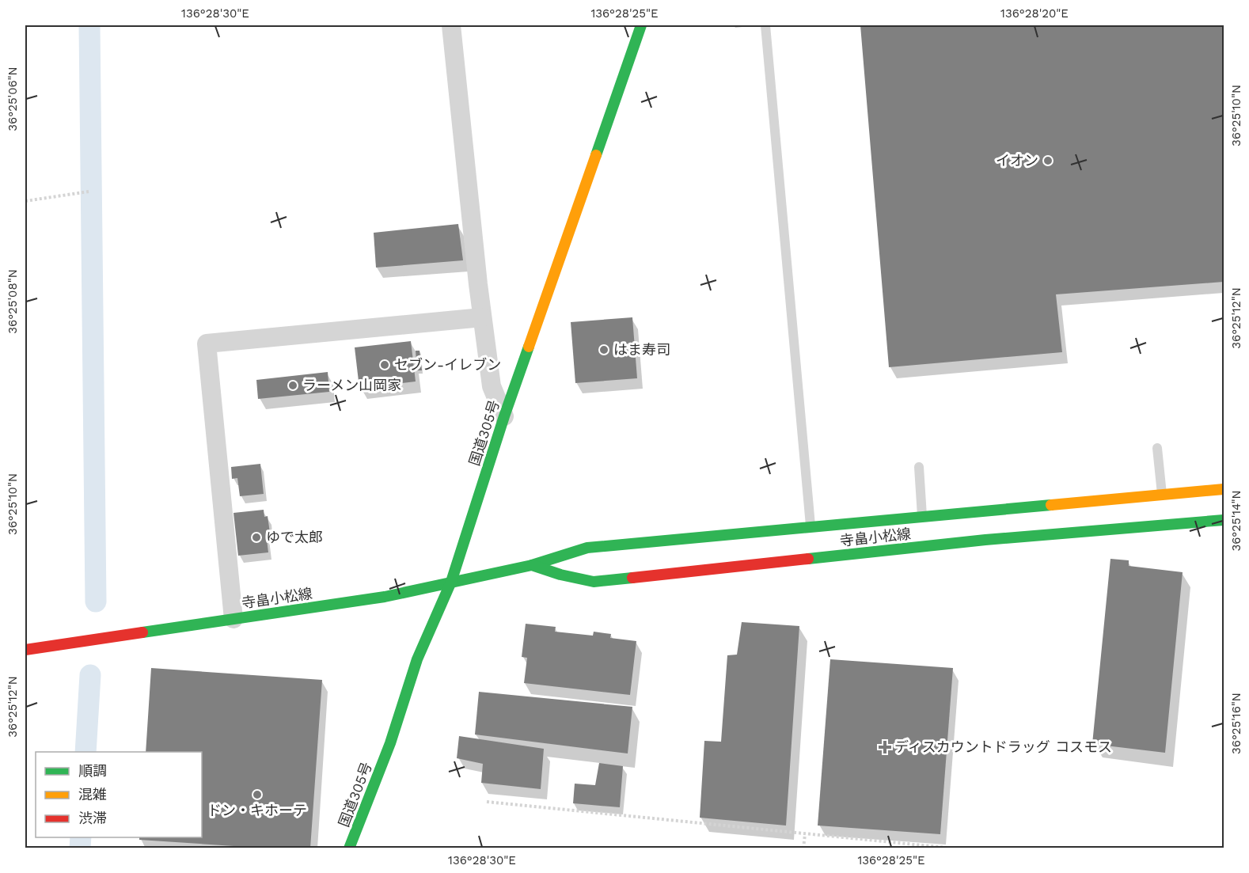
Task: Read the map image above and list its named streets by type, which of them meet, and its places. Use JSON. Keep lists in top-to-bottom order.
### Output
{
  "streets": {
    "main road": ["国道305号", "寺畠小松線"]
  },
  "crossings": [
    ["国道305号", "寺畠小松線"]
  ],
  "places": {
    "other": [
      "イオン",
      "はま寿司",
      "セブン-イレブン",
      "ラーメン山岡家",
      "ゆで太郎",
      "ドン・キホーテ"
    ],
    "health": ["ディスカウントドラッグ コスモス"]
  },
  "legend": ["順調", "混雑", "渋滞"],
  "coordinates": [
    "136°28'30\"E",
    "136°28'25\"E",
    "136°28'20\"E",
    "36°25'06\"N",
    "36°25'10\"N",
    "36°25'08\"N",
    "36°25'12\"N",
    "36°25'14\"N",
    "36°25'16\"N"
  ]
}
